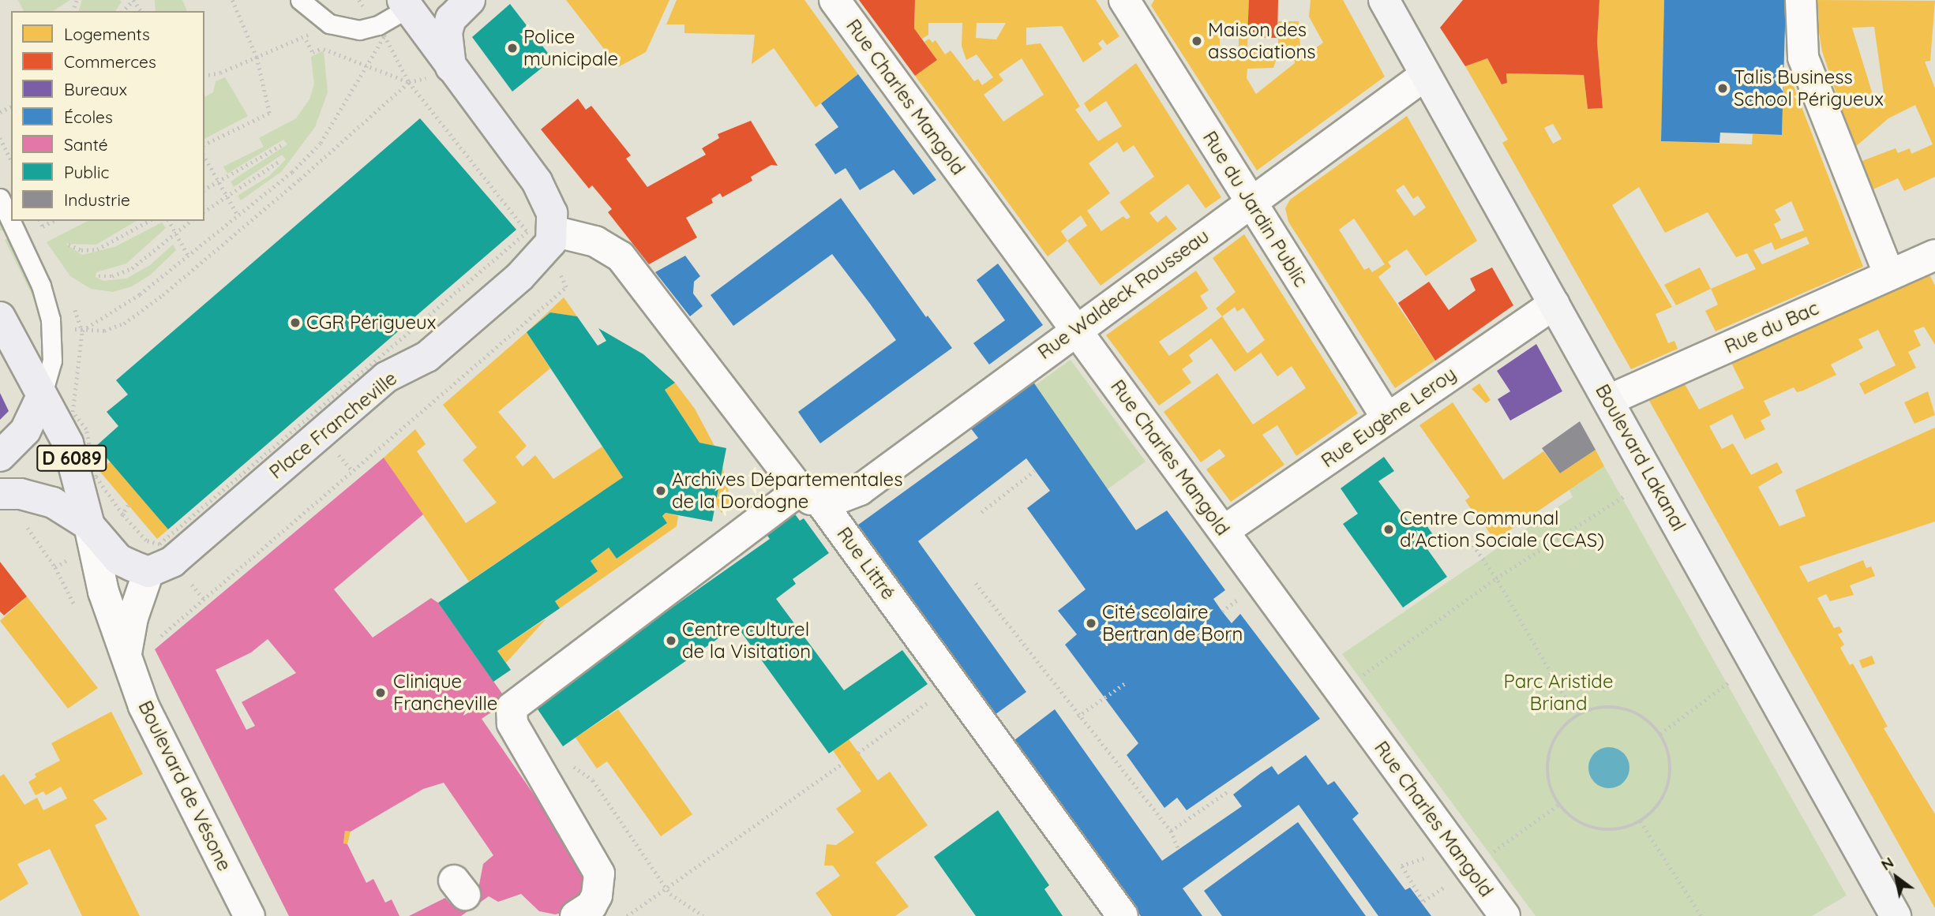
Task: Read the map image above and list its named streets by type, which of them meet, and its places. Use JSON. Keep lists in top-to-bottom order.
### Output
{
  "streets": {
    "main road": ["Place Francheville", "Boulevard Lakanal", "D 6089"],
    "street": [
      "Rue Charles Mangold",
      "Rue du Jardin Public",
      "Rue Waldeck Rousseau",
      "Rue du Bac",
      "Rue Eugène Leroy",
      "Rue Littré",
      "Boulevard de Vésone"
    ]
  },
  "crossings": [
    ["Rue Charles Mangold", "Rue Waldeck Rousseau"],
    ["Rue Charles Mangold", "Rue Eugène Leroy"],
    ["Rue du Jardin Public", "Rue Waldeck Rousseau"],
    ["Rue du Jardin Public", "Rue Eugène Leroy"],
    ["Rue Waldeck Rousseau", "Boulevard Lakanal"],
    ["Rue Waldeck Rousseau", "Rue Littré"],
    ["Rue du Bac", "Boulevard Lakanal"],
    ["Rue Eugène Leroy", "Boulevard Lakanal"],
    ["Place Francheville", "D 6089"],
    ["Place Francheville", "Rue Littré"],
    ["D 6089", "Boulevard de Vésone"]
  ],
  "parks": ["Parc Aristide Briand"],
  "places": [
    "Maison des associations",
    "Police municipale",
    "Talis Business School Périgueux",
    "CGR Périgueux",
    "Archives Départementales de la Dordogne",
    "Centre Communal d'Action Sociale (CCAS)",
    "Cité scolaire Bertran de Born",
    "Centre culturel de la Visitation",
    "Clinique Francheville"
  ],
  "legend": [
    "Logements",
    "Commerces",
    "Bureaux",
    "Écoles",
    "Santé",
    "Public",
    "Industrie"
  ],
  "north": "top left"
}
